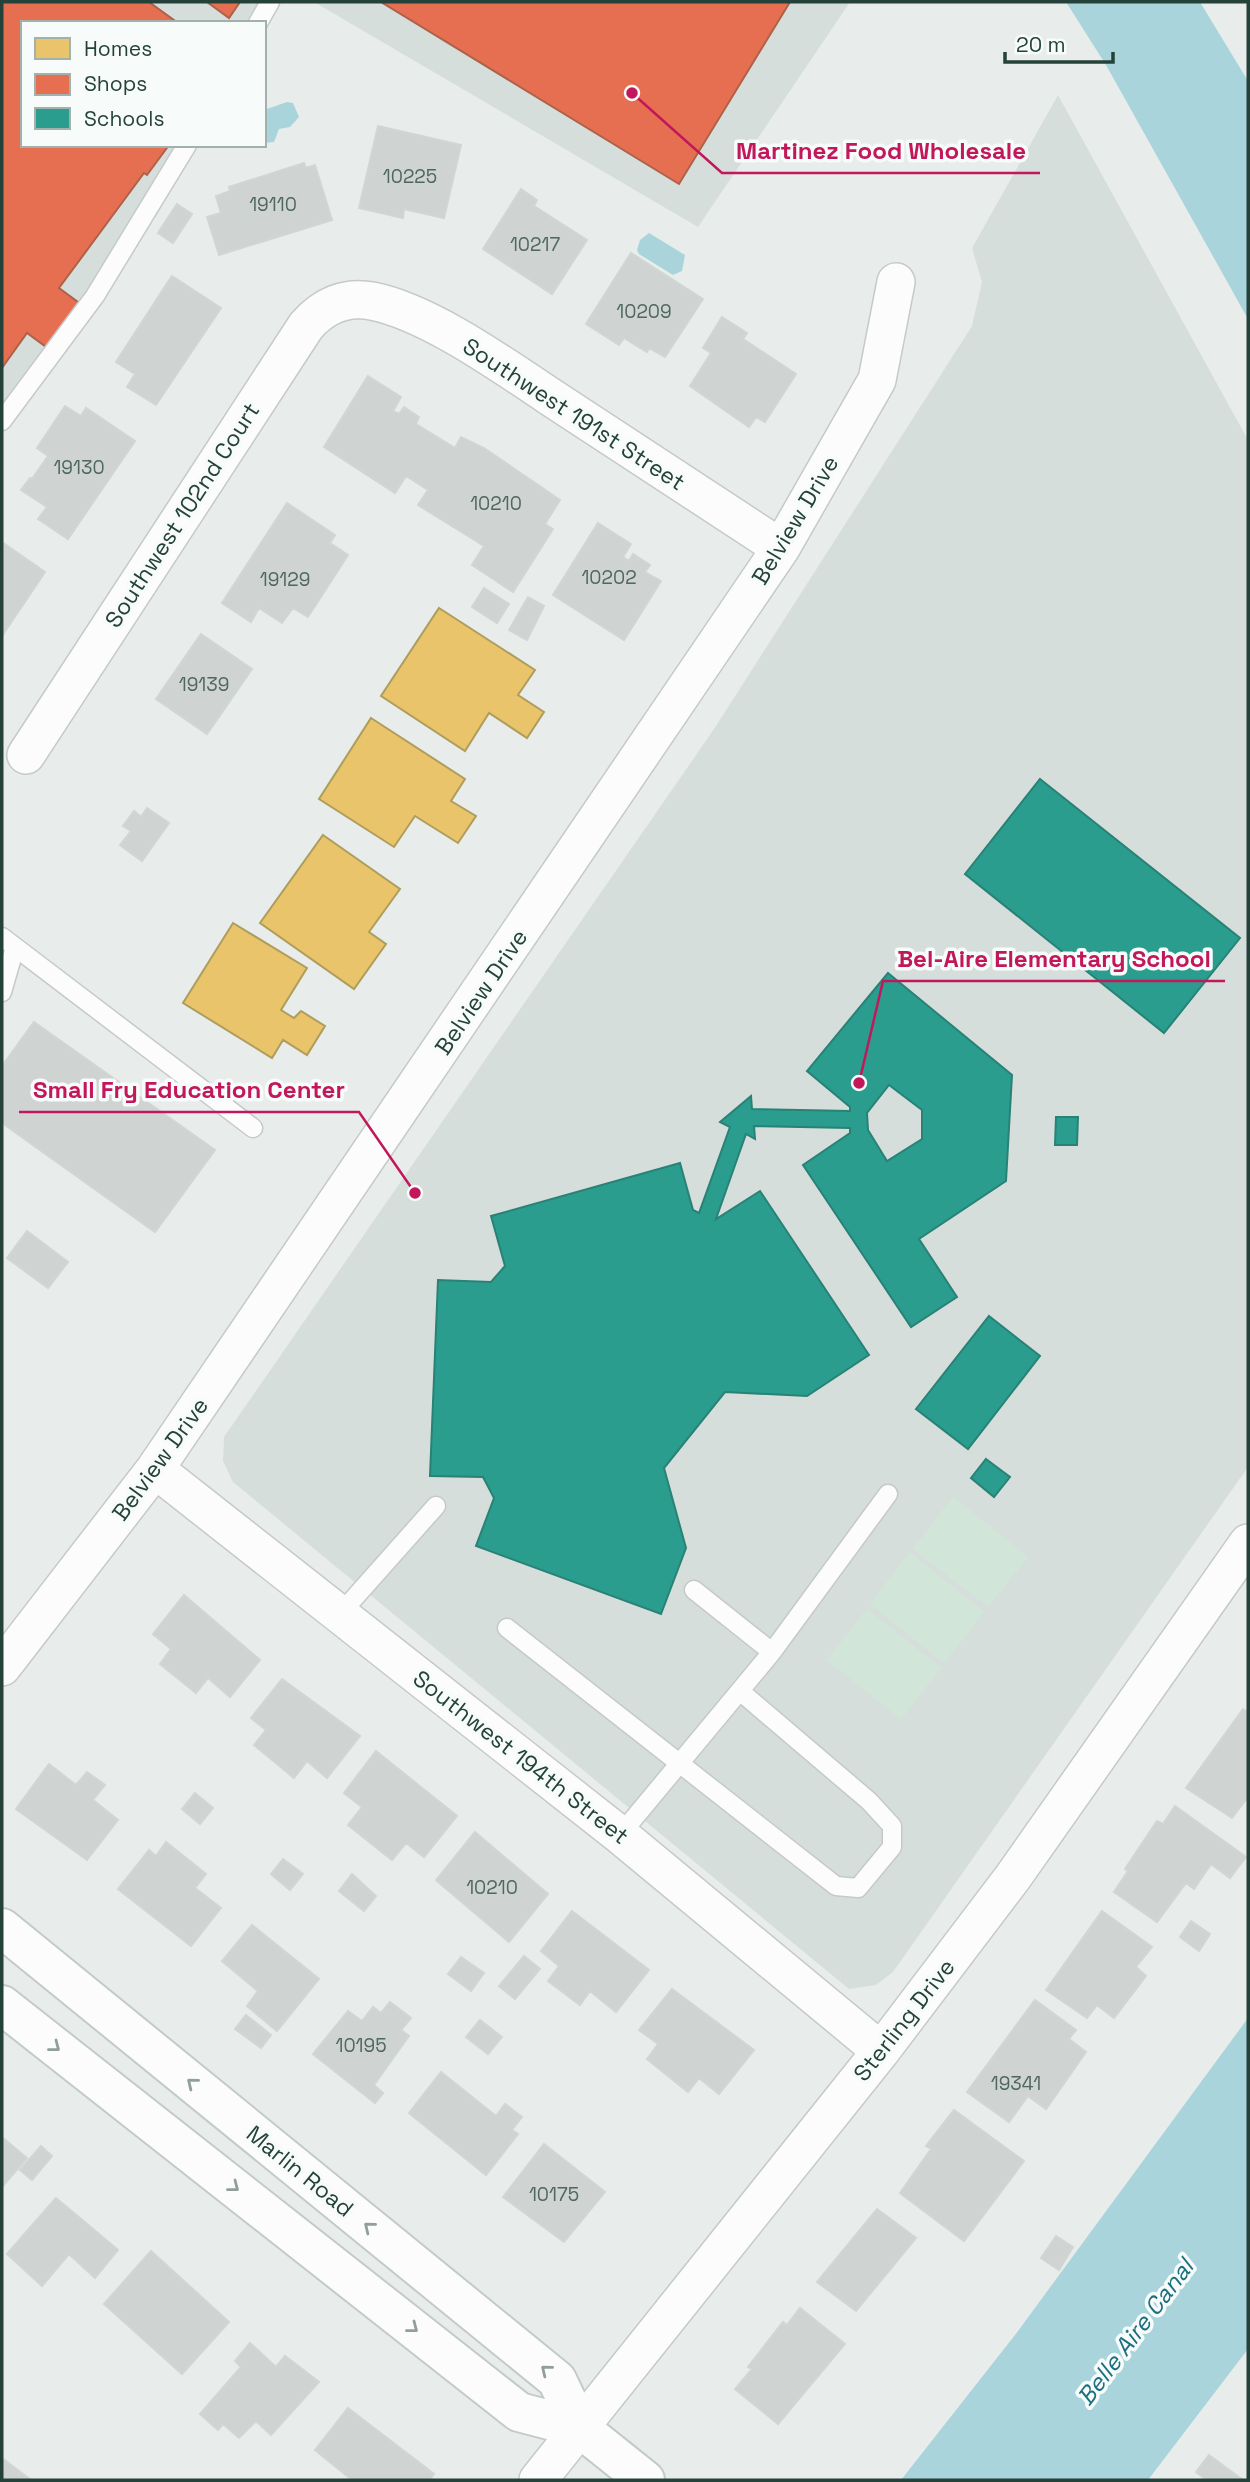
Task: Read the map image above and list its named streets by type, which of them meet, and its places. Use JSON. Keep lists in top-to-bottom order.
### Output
{
  "streets": {
    "street": [
      "Southwest 191st Street",
      "Southwest 102nd Court",
      "Belview Drive",
      "Southwest 194th Street",
      "Sterling Drive",
      "Marlin Road"
    ]
  },
  "crossings": [
    ["Southwest 191st Street", "Southwest 102nd Court"],
    ["Southwest 191st Street", "Belview Drive"],
    ["Belview Drive", "Southwest 194th Street"],
    ["Southwest 194th Street", "Sterling Drive"],
    ["Sterling Drive", "Marlin Road"]
  ],
  "water": ["Belle Aire Canal"],
  "places": ["Martinez Food Wholesale", "Bel-Aire Elementary School", "Small Fry Education Center"],
  "house_numbers": [
    "10225",
    "19110",
    "10217",
    "10209",
    "19130",
    "10210",
    "10202",
    "19129",
    "19139",
    "10210",
    "10195",
    "19341",
    "10175"
  ],
  "legend": ["Homes", "Shops", "Schools"],
  "scale_bar": "20 m"
}
